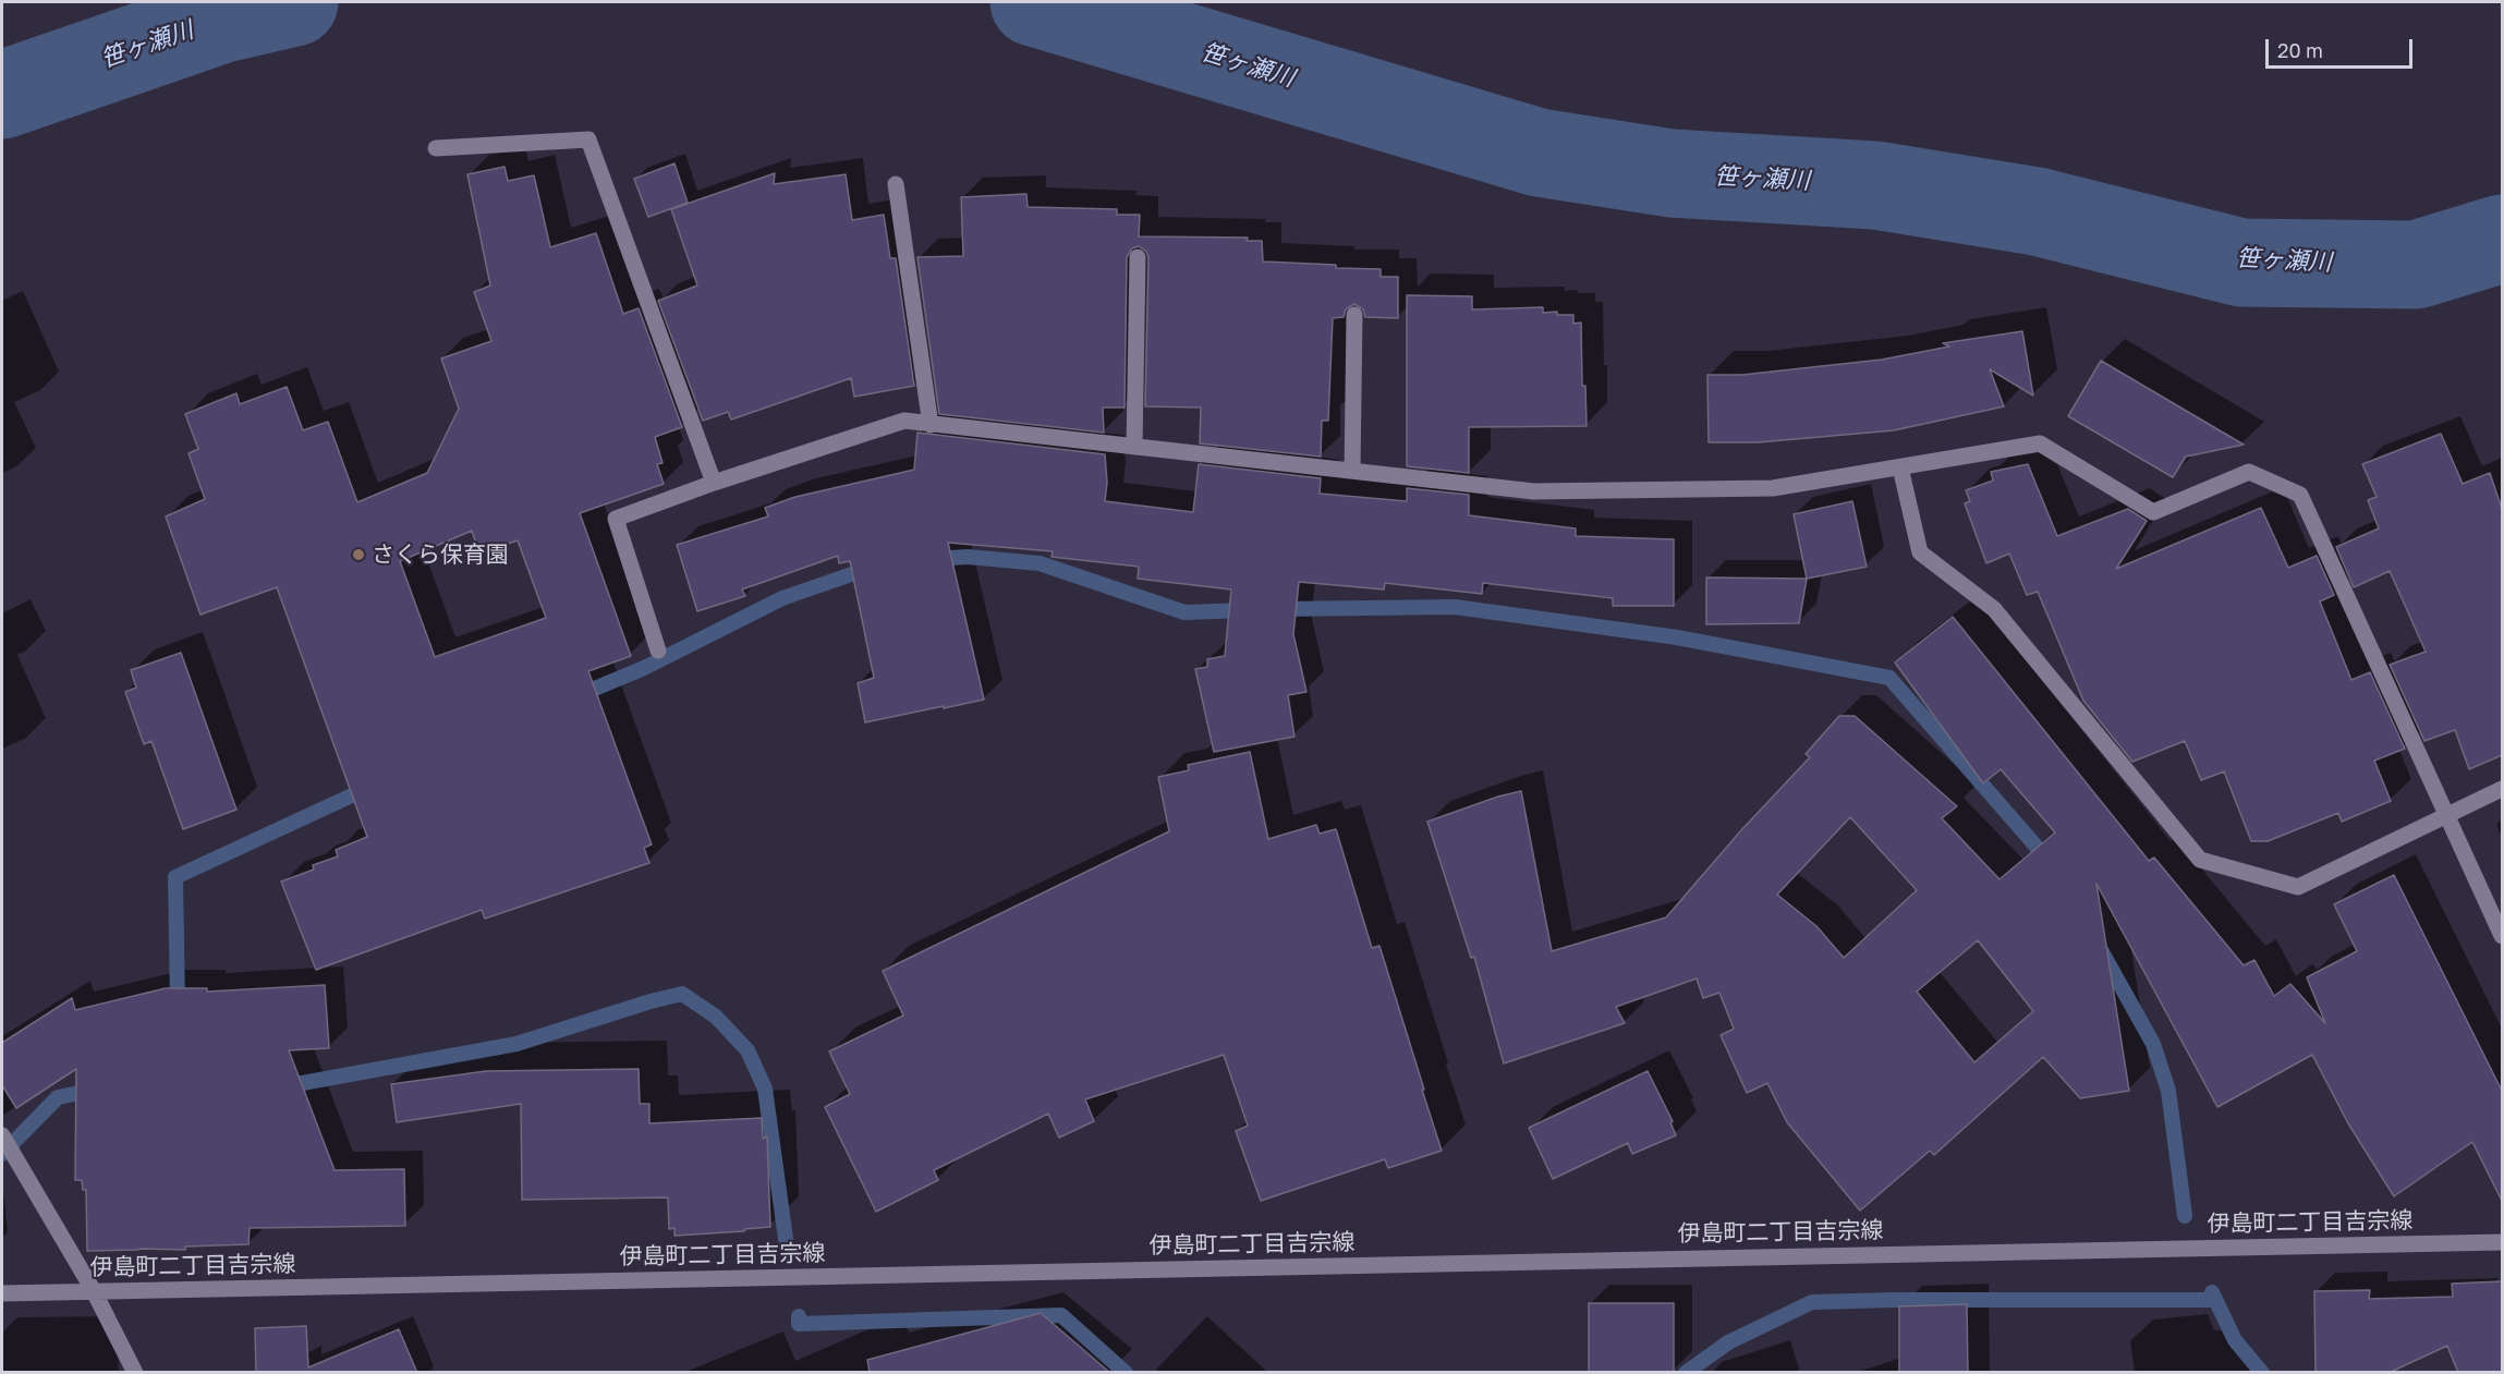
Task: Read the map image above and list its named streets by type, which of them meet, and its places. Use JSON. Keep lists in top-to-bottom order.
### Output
{
  "streets": {
    "street": ["伊島町二丁目吉宗線"]
  },
  "water": ["笹ヶ瀬川"],
  "places": ["さくら保育園"],
  "scale_bar": "20 m"
}
